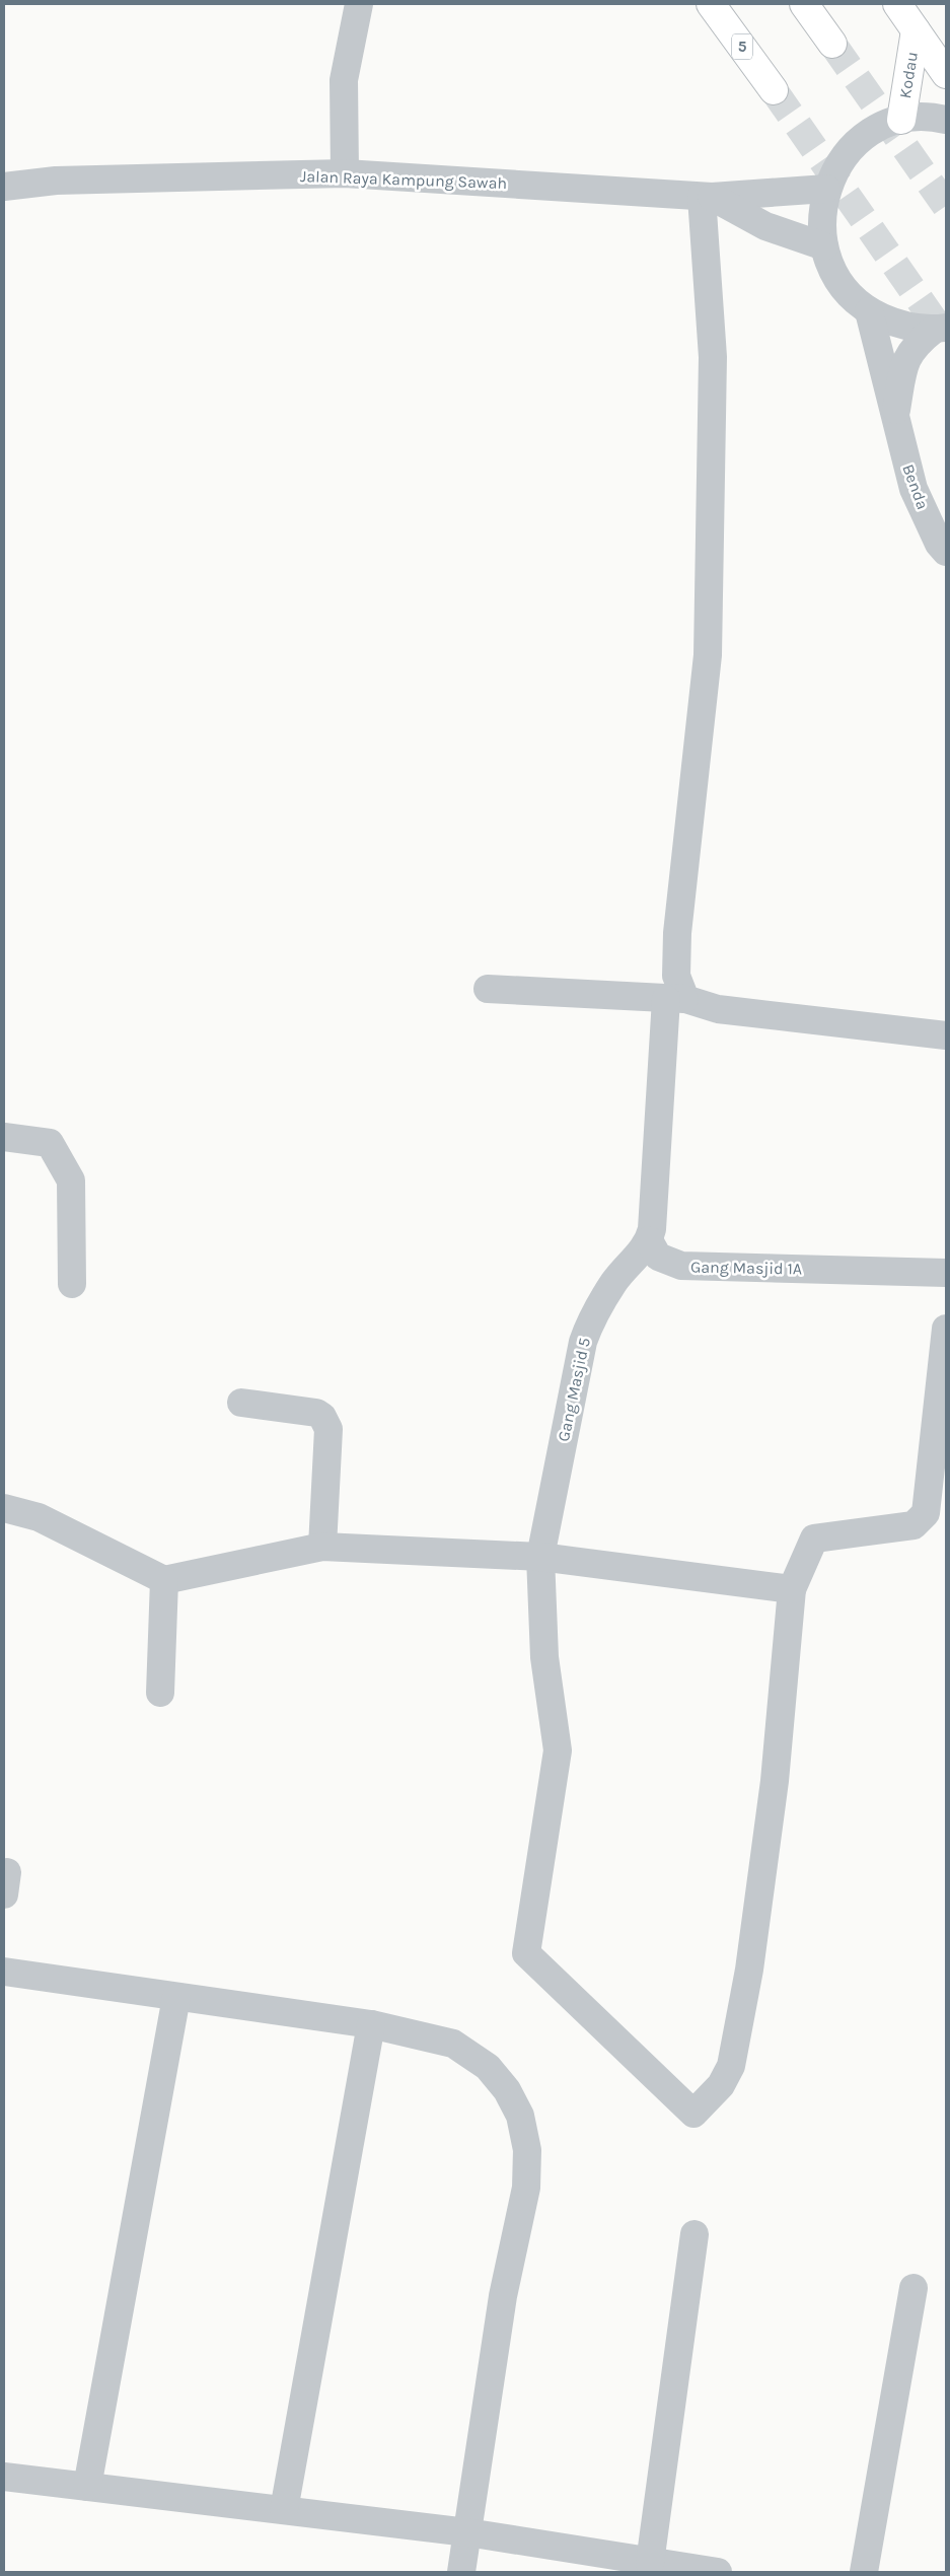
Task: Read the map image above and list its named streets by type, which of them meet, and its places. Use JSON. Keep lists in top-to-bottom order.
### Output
{
  "streets": {
    "main road": ["5", "Kodau"],
    "street": [
      "Jalan Raya Kampung Sawah",
      "Benda",
      "Gang Masjid 1A",
      "Gang Masjid 5"
    ]
  },
  "crossings": [
    ["Gang Masjid 1A", "Gang Masjid 5"]
  ]
}
